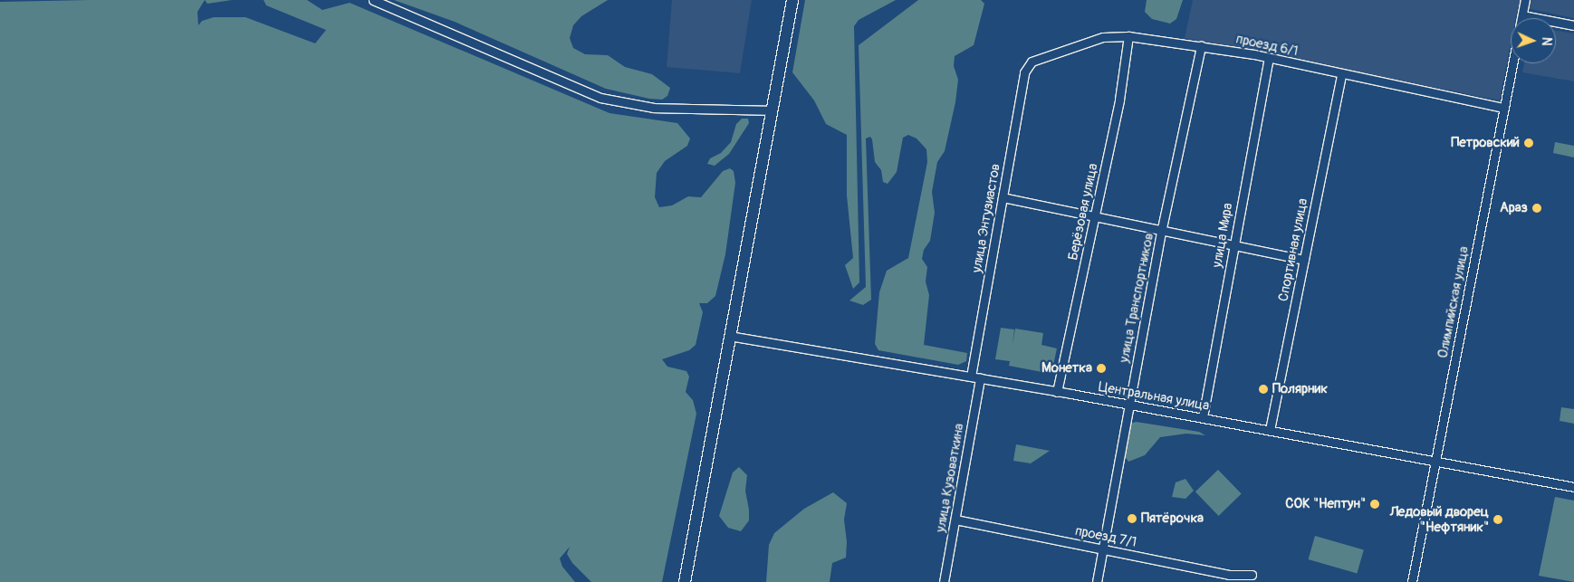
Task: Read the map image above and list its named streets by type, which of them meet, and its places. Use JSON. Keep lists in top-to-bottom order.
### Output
{
  "streets": {
    "street": [
      "проезд 6/1",
      "Берёзовая улица",
      "улица Энтузиастов",
      "улица Мира",
      "Спортивная улица",
      "улица Транспортников",
      "Олимпийская улица",
      "Центральная улица",
      "улица Кузоваткина",
      "проезд 7/1"
    ]
  },
  "crossings": [
    ["проезд 6/1", "Берёзовая улица"],
    ["проезд 6/1", "улица Энтузиастов"],
    ["проезд 6/1", "улица Мира"],
    ["проезд 6/1", "Спортивная улица"],
    ["проезд 6/1", "улица Транспортников"],
    ["проезд 6/1", "Олимпийская улица"],
    ["Берёзовая улица", "Центральная улица"],
    ["улица Энтузиастов", "Центральная улица"],
    ["улица Мира", "Центральная улица"],
    ["Спортивная улица", "Центральная улица"],
    ["улица Транспортников", "Центральная улица"],
    ["улица Транспортников", "проезд 7/1"],
    ["Олимпийская улица", "Центральная улица"],
    ["Центральная улица", "улица Кузоваткина"],
    ["улица Кузоваткина", "проезд 7/1"]
  ],
  "places": [
    "Петровский",
    "Араз",
    "Монетка",
    "Полярник",
    "СОК \"Нептун\"",
    "Пятёрочка",
    "Ледовый дворец \"Нефтяник\""
  ],
  "north": "right"
}
